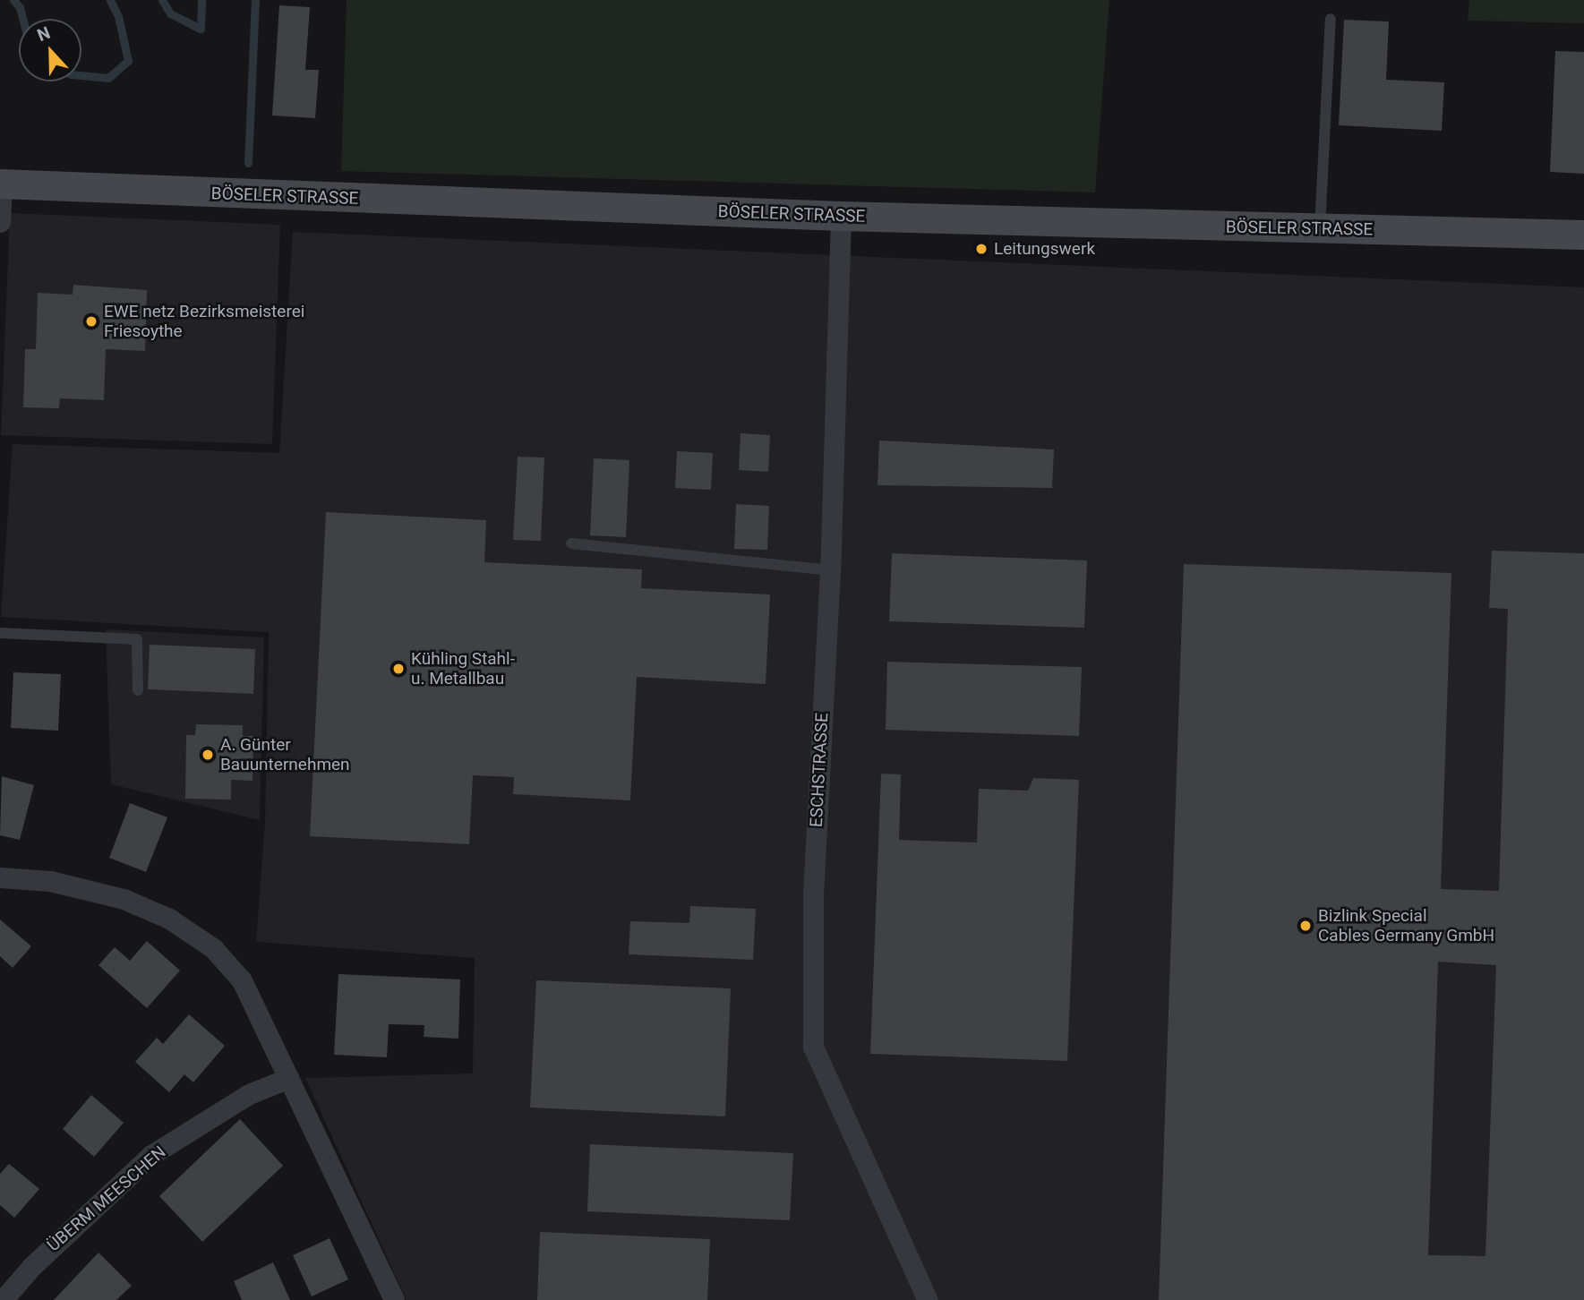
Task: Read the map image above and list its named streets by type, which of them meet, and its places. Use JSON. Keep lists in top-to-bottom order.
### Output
{
  "streets": {
    "main road": ["BÖSELER STRASSE"],
    "street": ["ESCHSTRASSE", "ÜBERM MEESCHEN"]
  },
  "crossings": [
    ["BÖSELER STRASSE", "ESCHSTRASSE"]
  ],
  "places": [
    "Leitungswerk",
    "EWE netz Bezirksmeisterei Friesoythe",
    "Kühling Stahl- u. Metallbau",
    "A. Günter Bauunternehmen",
    "Bizlink Special Cables Germany GmbH"
  ],
  "north": "top"
}
